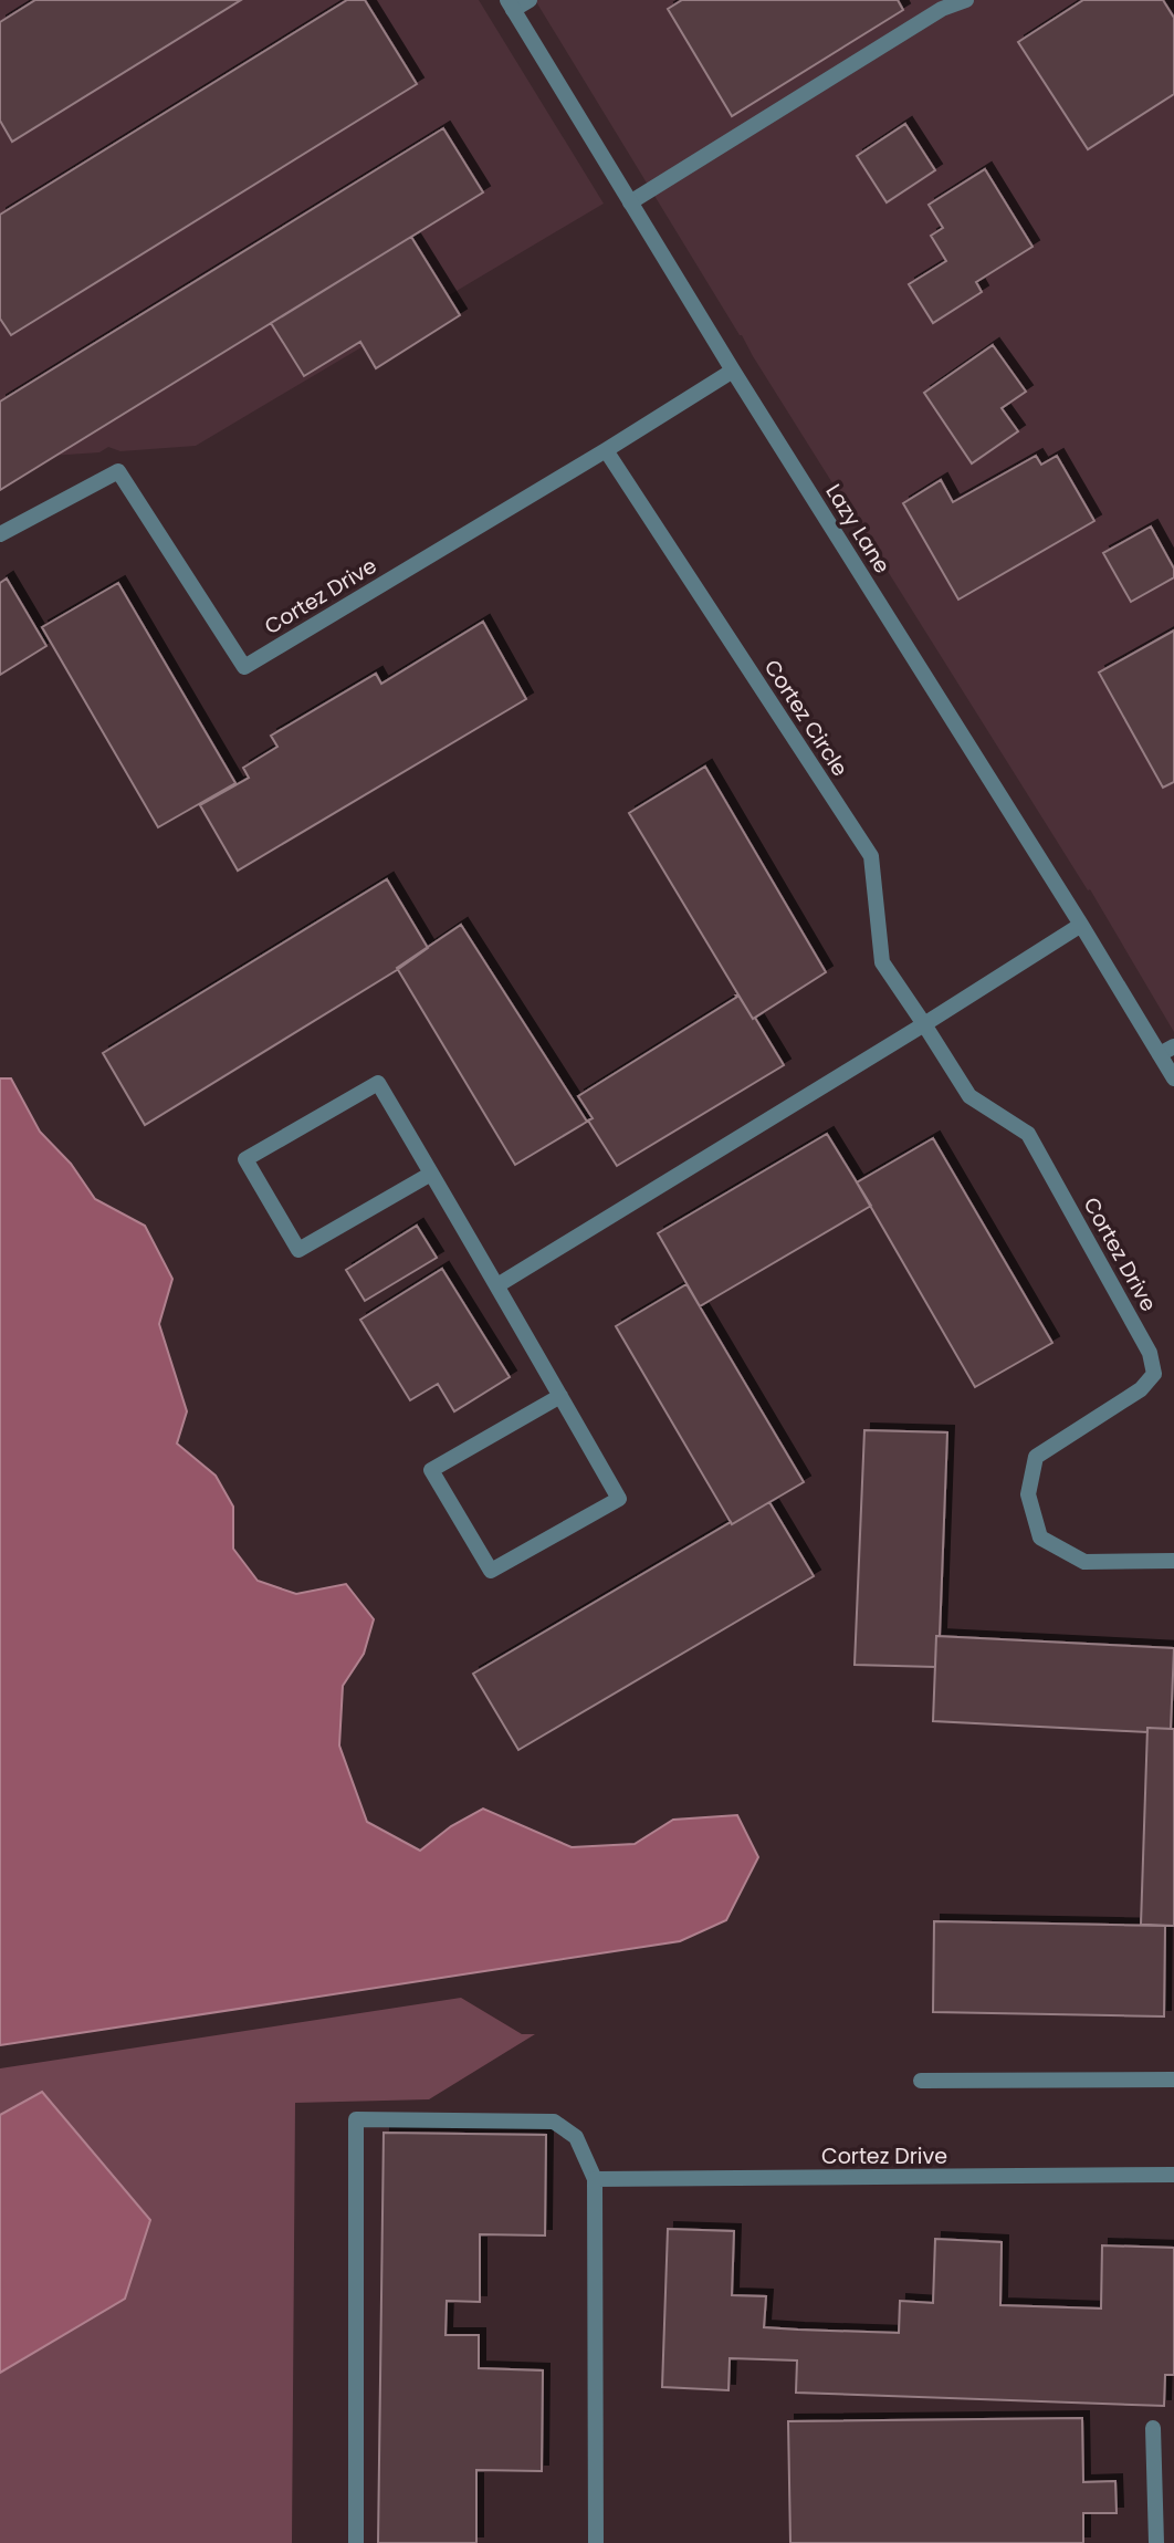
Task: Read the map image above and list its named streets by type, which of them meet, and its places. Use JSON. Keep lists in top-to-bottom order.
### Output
{
  "streets": {
    "street": ["Lazy Lane", "Cortez Drive", "Cortez Circle"]
  },
  "crossings": [
    ["Lazy Lane", "Cortez Drive"],
    ["Cortez Drive", "Cortez Circle"]
  ]
}
